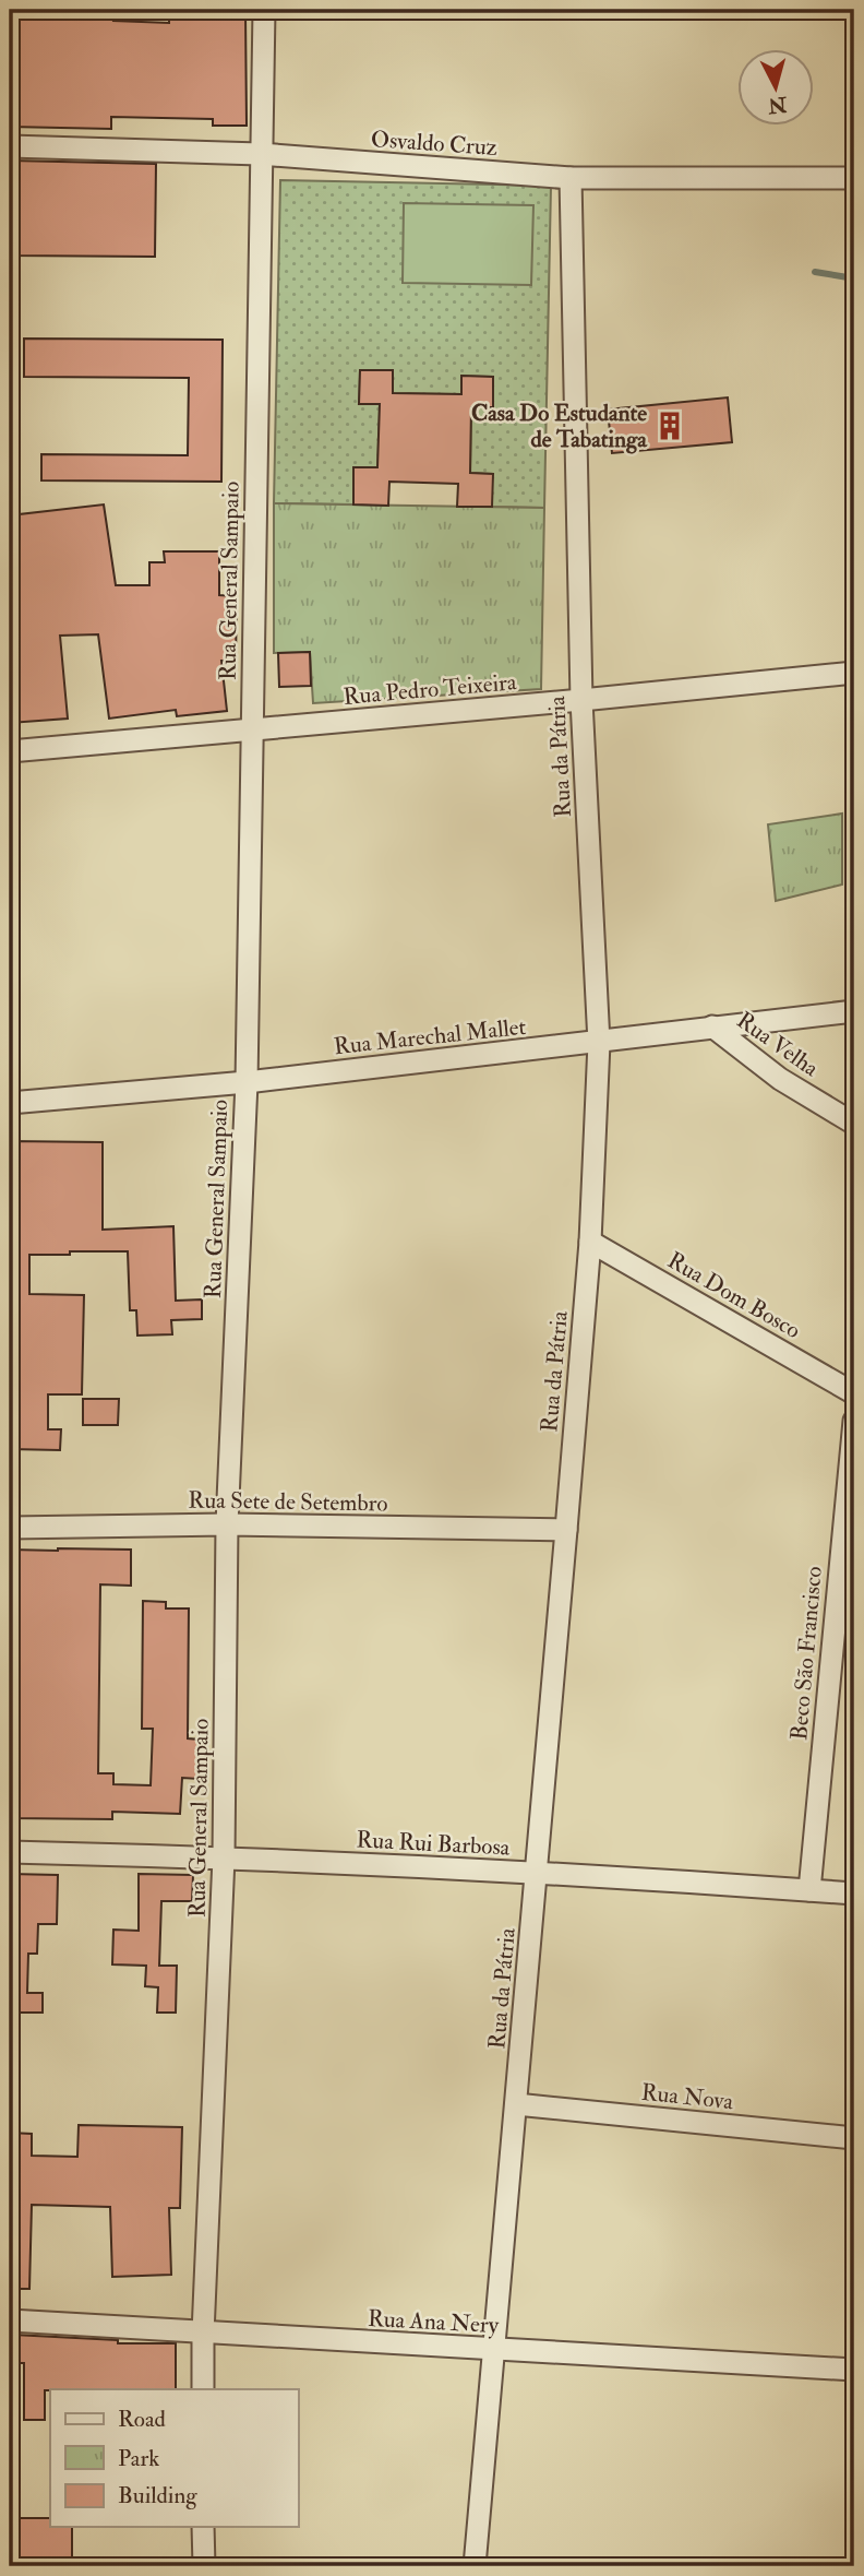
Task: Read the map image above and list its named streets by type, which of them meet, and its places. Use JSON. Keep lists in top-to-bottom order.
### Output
{
  "streets": {
    "street": [
      "Osvaldo Cruz",
      "Rua General Sampaio",
      "Rua Pedro Teixeira",
      "Rua da Pátria",
      "Rua Marechal Mallet",
      "Rua Velha",
      "Rua Dom Bosco",
      "Rua Sete de Setembro",
      "Beco São Francisco",
      "Rua Rui Barbosa",
      "Rua Nova",
      "Rua Ana Nery"
    ]
  },
  "crossings": [
    ["Osvaldo Cruz", "Rua General Sampaio"],
    ["Osvaldo Cruz", "Rua da Pátria"],
    ["Rua General Sampaio", "Rua Pedro Teixeira"],
    ["Rua General Sampaio", "Rua Marechal Mallet"],
    ["Rua General Sampaio", "Rua Sete de Setembro"],
    ["Rua General Sampaio", "Rua Rui Barbosa"],
    ["Rua General Sampaio", "Rua Ana Nery"],
    ["Rua Pedro Teixeira", "Rua da Pátria"],
    ["Rua da Pátria", "Rua Marechal Mallet"],
    ["Rua da Pátria", "Rua Dom Bosco"],
    ["Rua da Pátria", "Rua Sete de Setembro"],
    ["Rua da Pátria", "Rua Rui Barbosa"],
    ["Rua da Pátria", "Rua Nova"],
    ["Rua da Pátria", "Rua Ana Nery"],
    ["Rua Marechal Mallet", "Rua Velha"],
    ["Beco São Francisco", "Rua Rui Barbosa"]
  ],
  "places": {
    "building": ["Casa Do Estudante de Tabatinga"]
  },
  "legend": ["Road", "Park", "Building"],
  "north": "bottom"
}
